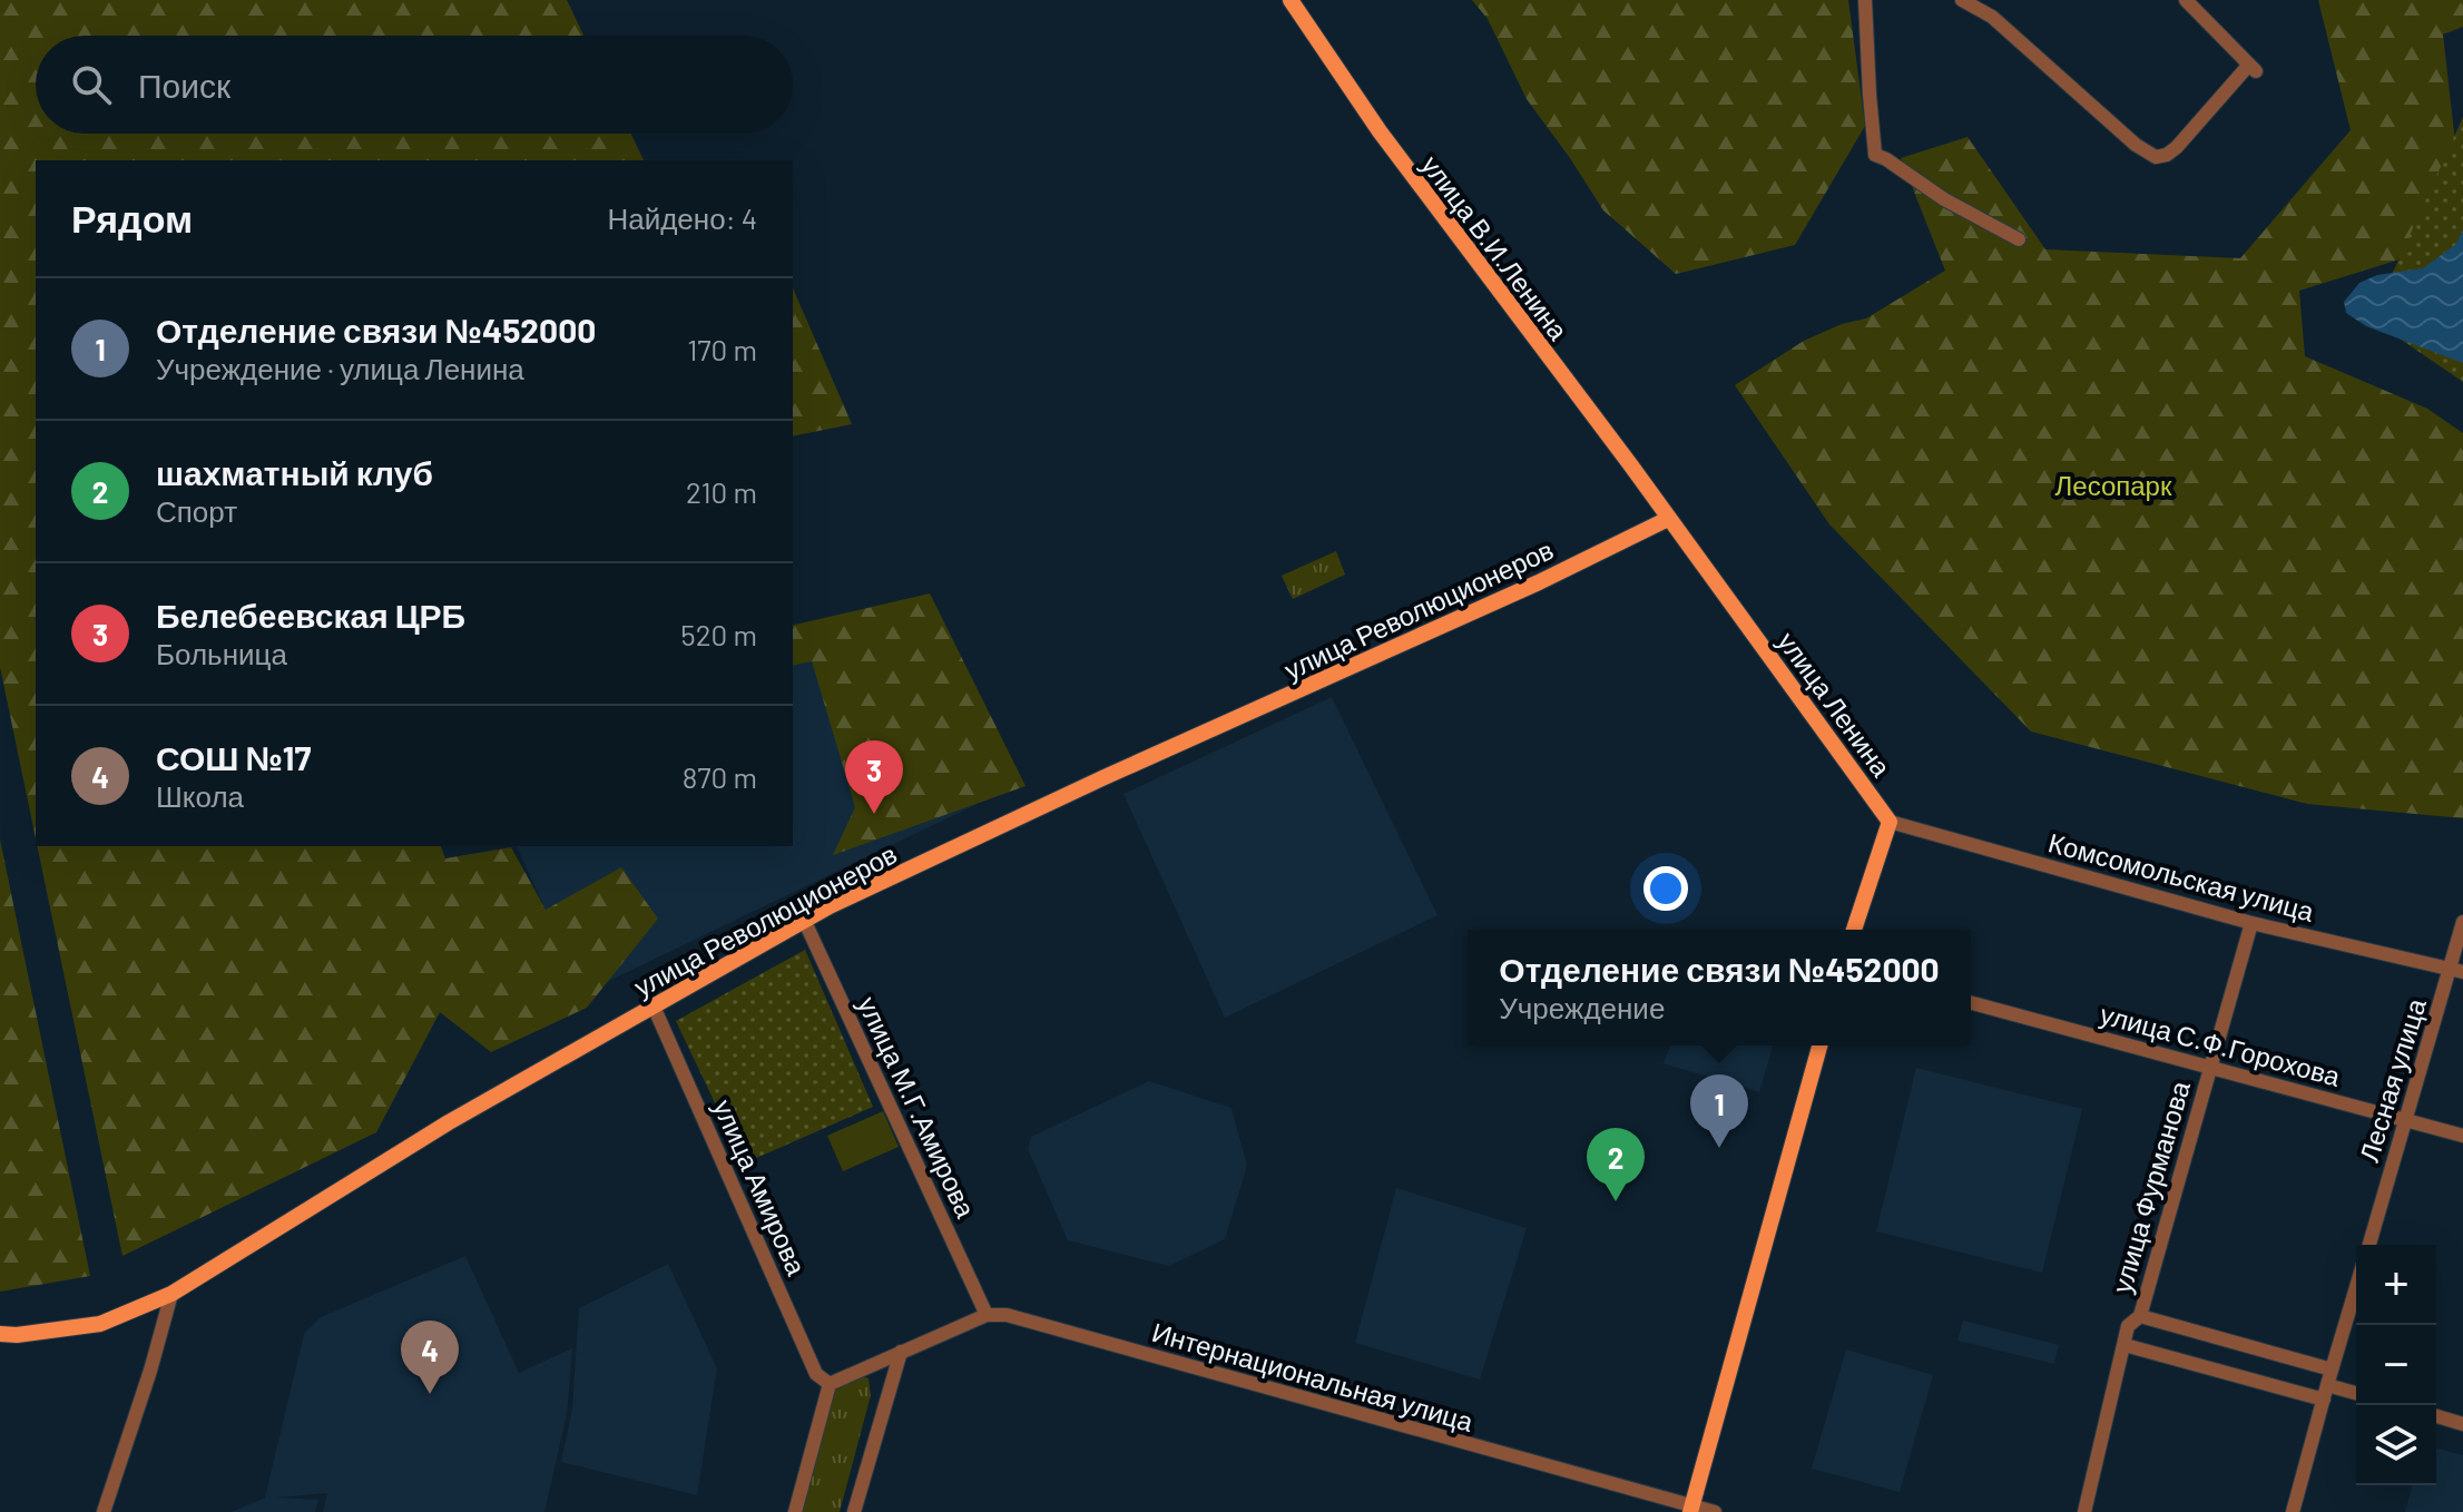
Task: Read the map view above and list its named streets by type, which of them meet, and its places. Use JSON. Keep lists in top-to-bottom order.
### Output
{
  "streets": {
    "main road": ["улица В.И.Ленина", "улица Революционеров", "улица Ленина"],
    "street": [
      "Комсомольская улица",
      "улица С.Ф.Горохова",
      "Лесная улица",
      "улица М.Г.Амирова",
      "улица Амирова",
      "улица Фурманова",
      "Интернациональная улица"
    ]
  },
  "crossings": [
    ["улица В.И.Ленина", "улица Революционеров"],
    ["улица В.И.Ленина", "улица Ленина"],
    ["улица Революционеров", "улица Ленина"],
    ["улица Революционеров", "улица М.Г.Амирова"],
    ["улица Революционеров", "улица Амирова"],
    ["улица Ленина", "Комсомольская улица"],
    ["Комсомольская улица", "Лесная улица"],
    ["Комсомольская улица", "улица Фурманова"],
    ["улица С.Ф.Горохова", "Лесная улица"],
    ["улица С.Ф.Горохова", "улица Фурманова"],
    ["улица М.Г.Амирова", "Интернациональная улица"]
  ],
  "parks": ["Лесопарк"],
  "page": {
    "search": "Поиск",
    "heading": ["Рядом", "Найдено: 4"],
    "list": [
      {
        "mark": "1",
        "name": "Отделение связи №452000",
        "note": "Учреждение · улица Ленина",
        "value": "170 m"
      },
      {
        "mark": "2",
        "name": "шахматный клуб",
        "note": "Спорт",
        "value": "210 m"
      },
      {
        "mark": "3",
        "name": "Белебеевская ЦРБ",
        "note": "Больница",
        "value": "520 m"
      },
      {
        "mark": "4",
        "name": "СОШ №17",
        "note": "Школа",
        "value": "870 m"
      }
    ],
    "pins": [
      "3",
      "1",
      "2",
      "4"
    ],
    "popup": ["Отделение связи №452000", "Учреждение"],
    "map_buttons": ["+", "−"]
  }
}
